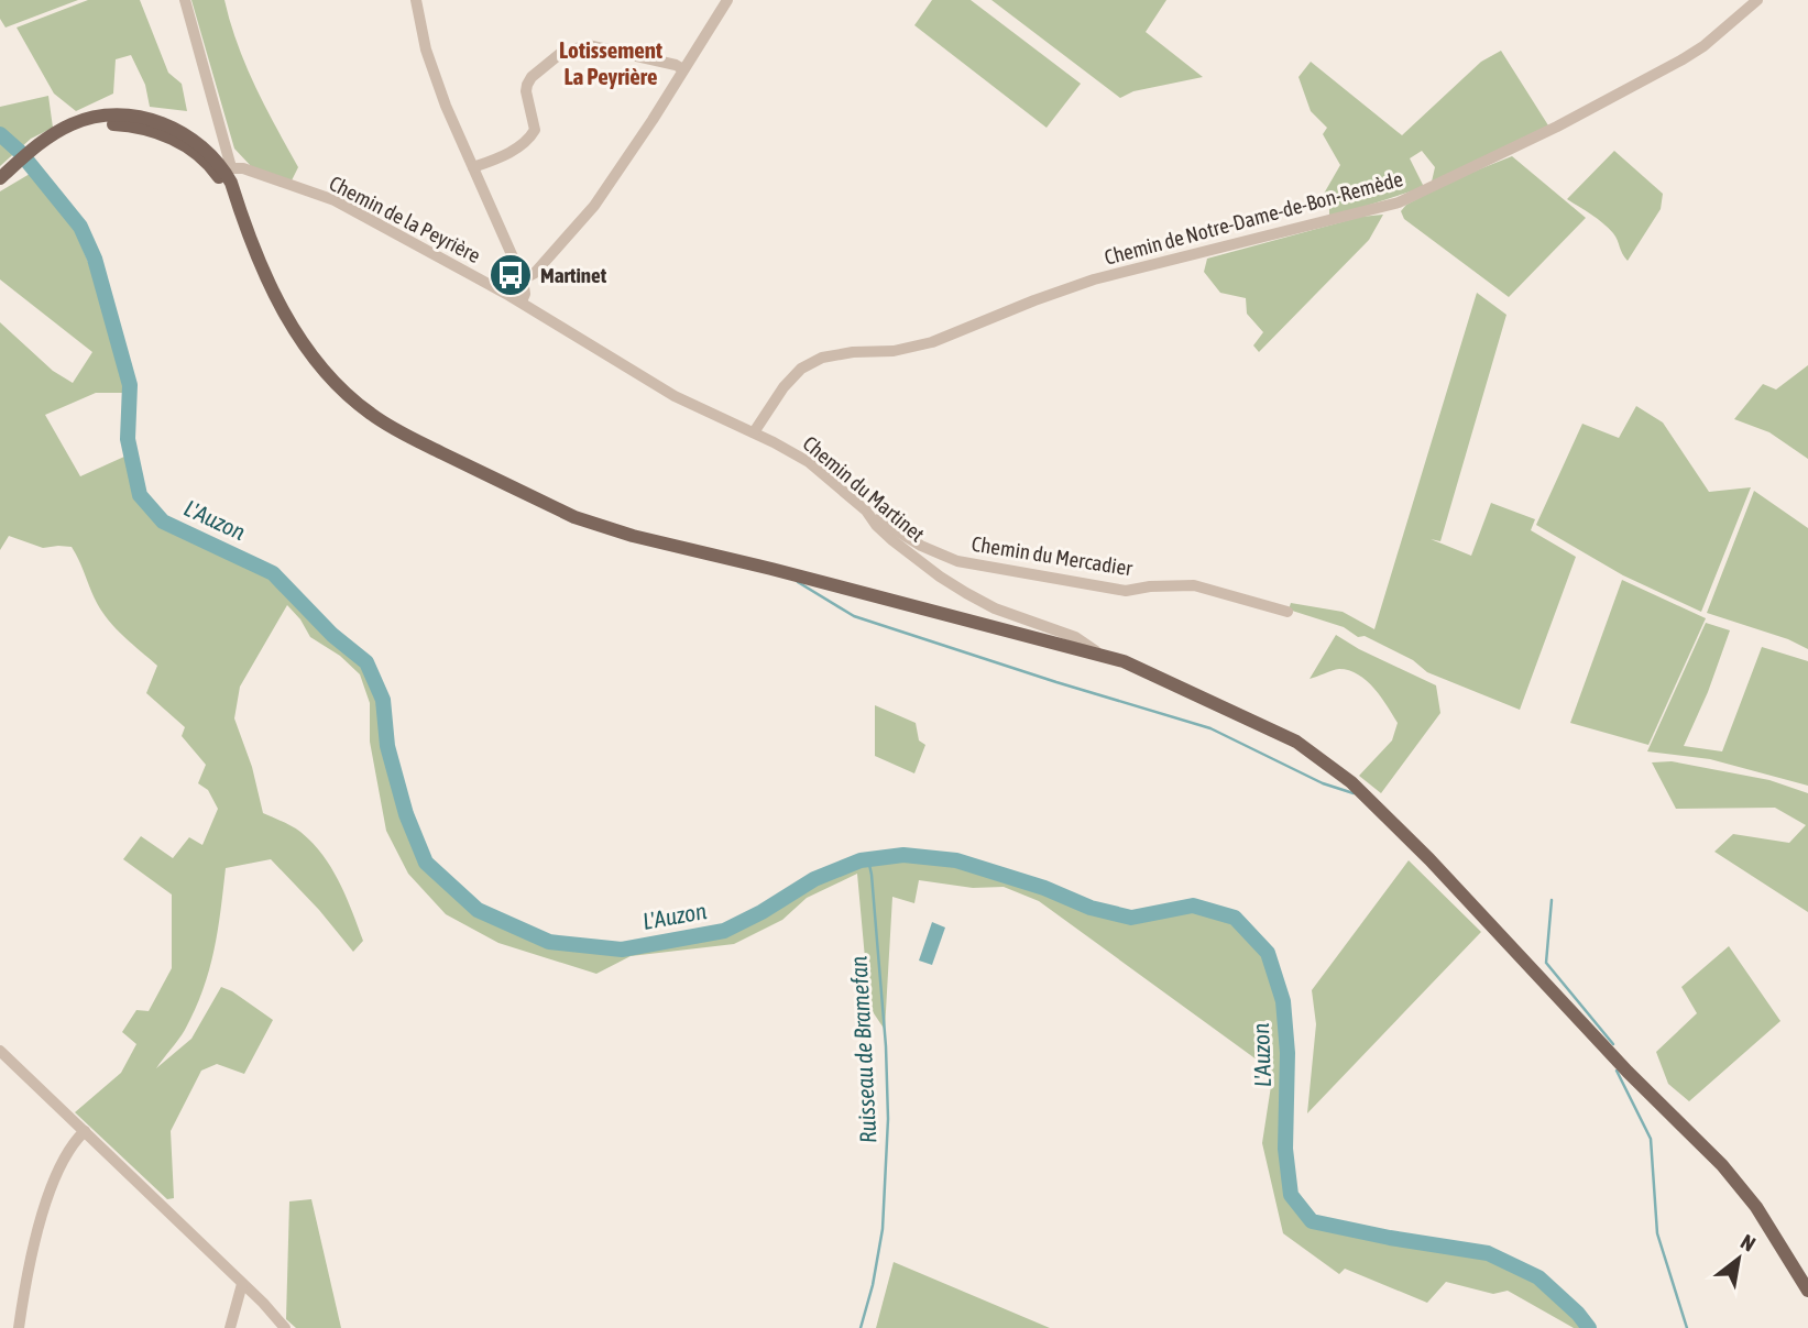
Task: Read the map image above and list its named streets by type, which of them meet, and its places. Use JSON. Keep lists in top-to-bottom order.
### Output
{
  "streets": {
    "street": [
      "Chemin de Notre-Dame-de-Bon-Remède",
      "Chemin de la Peyrière",
      "Chemin du Martinet",
      "Chemin du Mercadier"
    ]
  },
  "crossings": [
    ["Chemin de Notre-Dame-de-Bon-Remède", "Chemin du Martinet"],
    ["Chemin de la Peyrière", "Chemin du Martinet"],
    ["Chemin du Martinet", "Chemin du Mercadier"]
  ],
  "districts": ["Lotissement La Peyrière"],
  "water": ["L'Auzon", "Ruisseau de Bramefan"],
  "places": {
    "bus stop": ["Martinet"]
  },
  "north": "top right"
}
